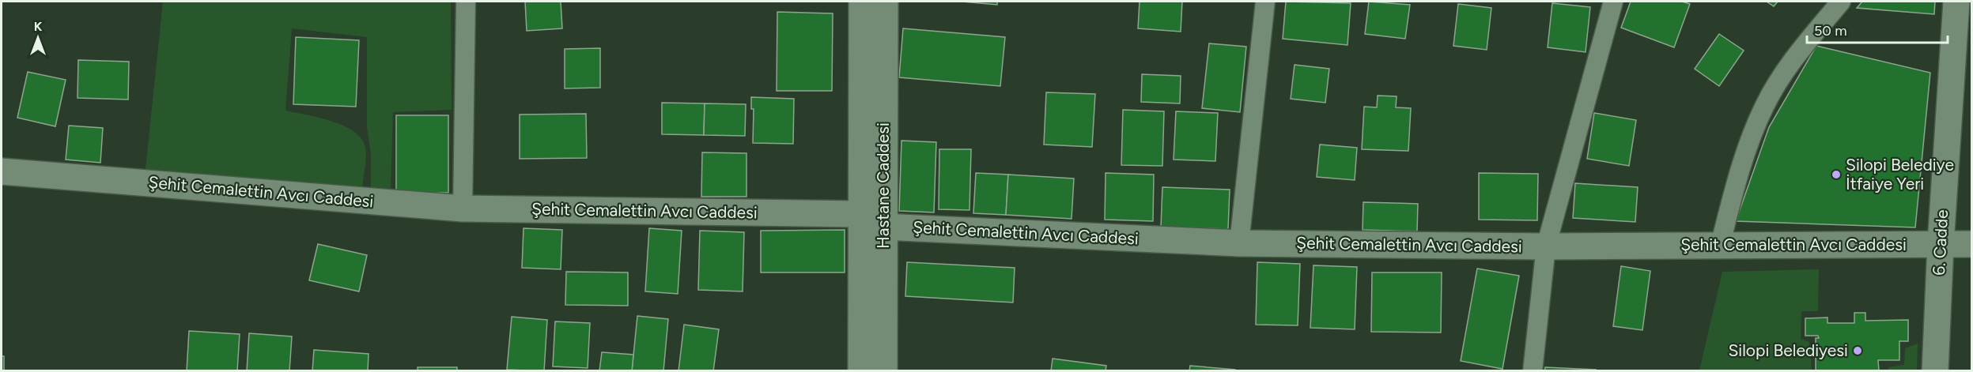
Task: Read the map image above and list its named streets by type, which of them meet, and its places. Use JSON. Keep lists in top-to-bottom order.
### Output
{
  "streets": {
    "street": ["Hastane Caddesi", "Şehit Cemalettin Avcı Caddesi", "6. Cadde"]
  },
  "crossings": [
    ["Hastane Caddesi", "Şehit Cemalettin Avcı Caddesi"],
    ["Şehit Cemalettin Avcı Caddesi", "6. Cadde"]
  ],
  "places": ["Silopi Belediye İtfaiye Yeri", "Silopi Belediyesi"],
  "scale_bar": "50 m",
  "north": "top"
}
